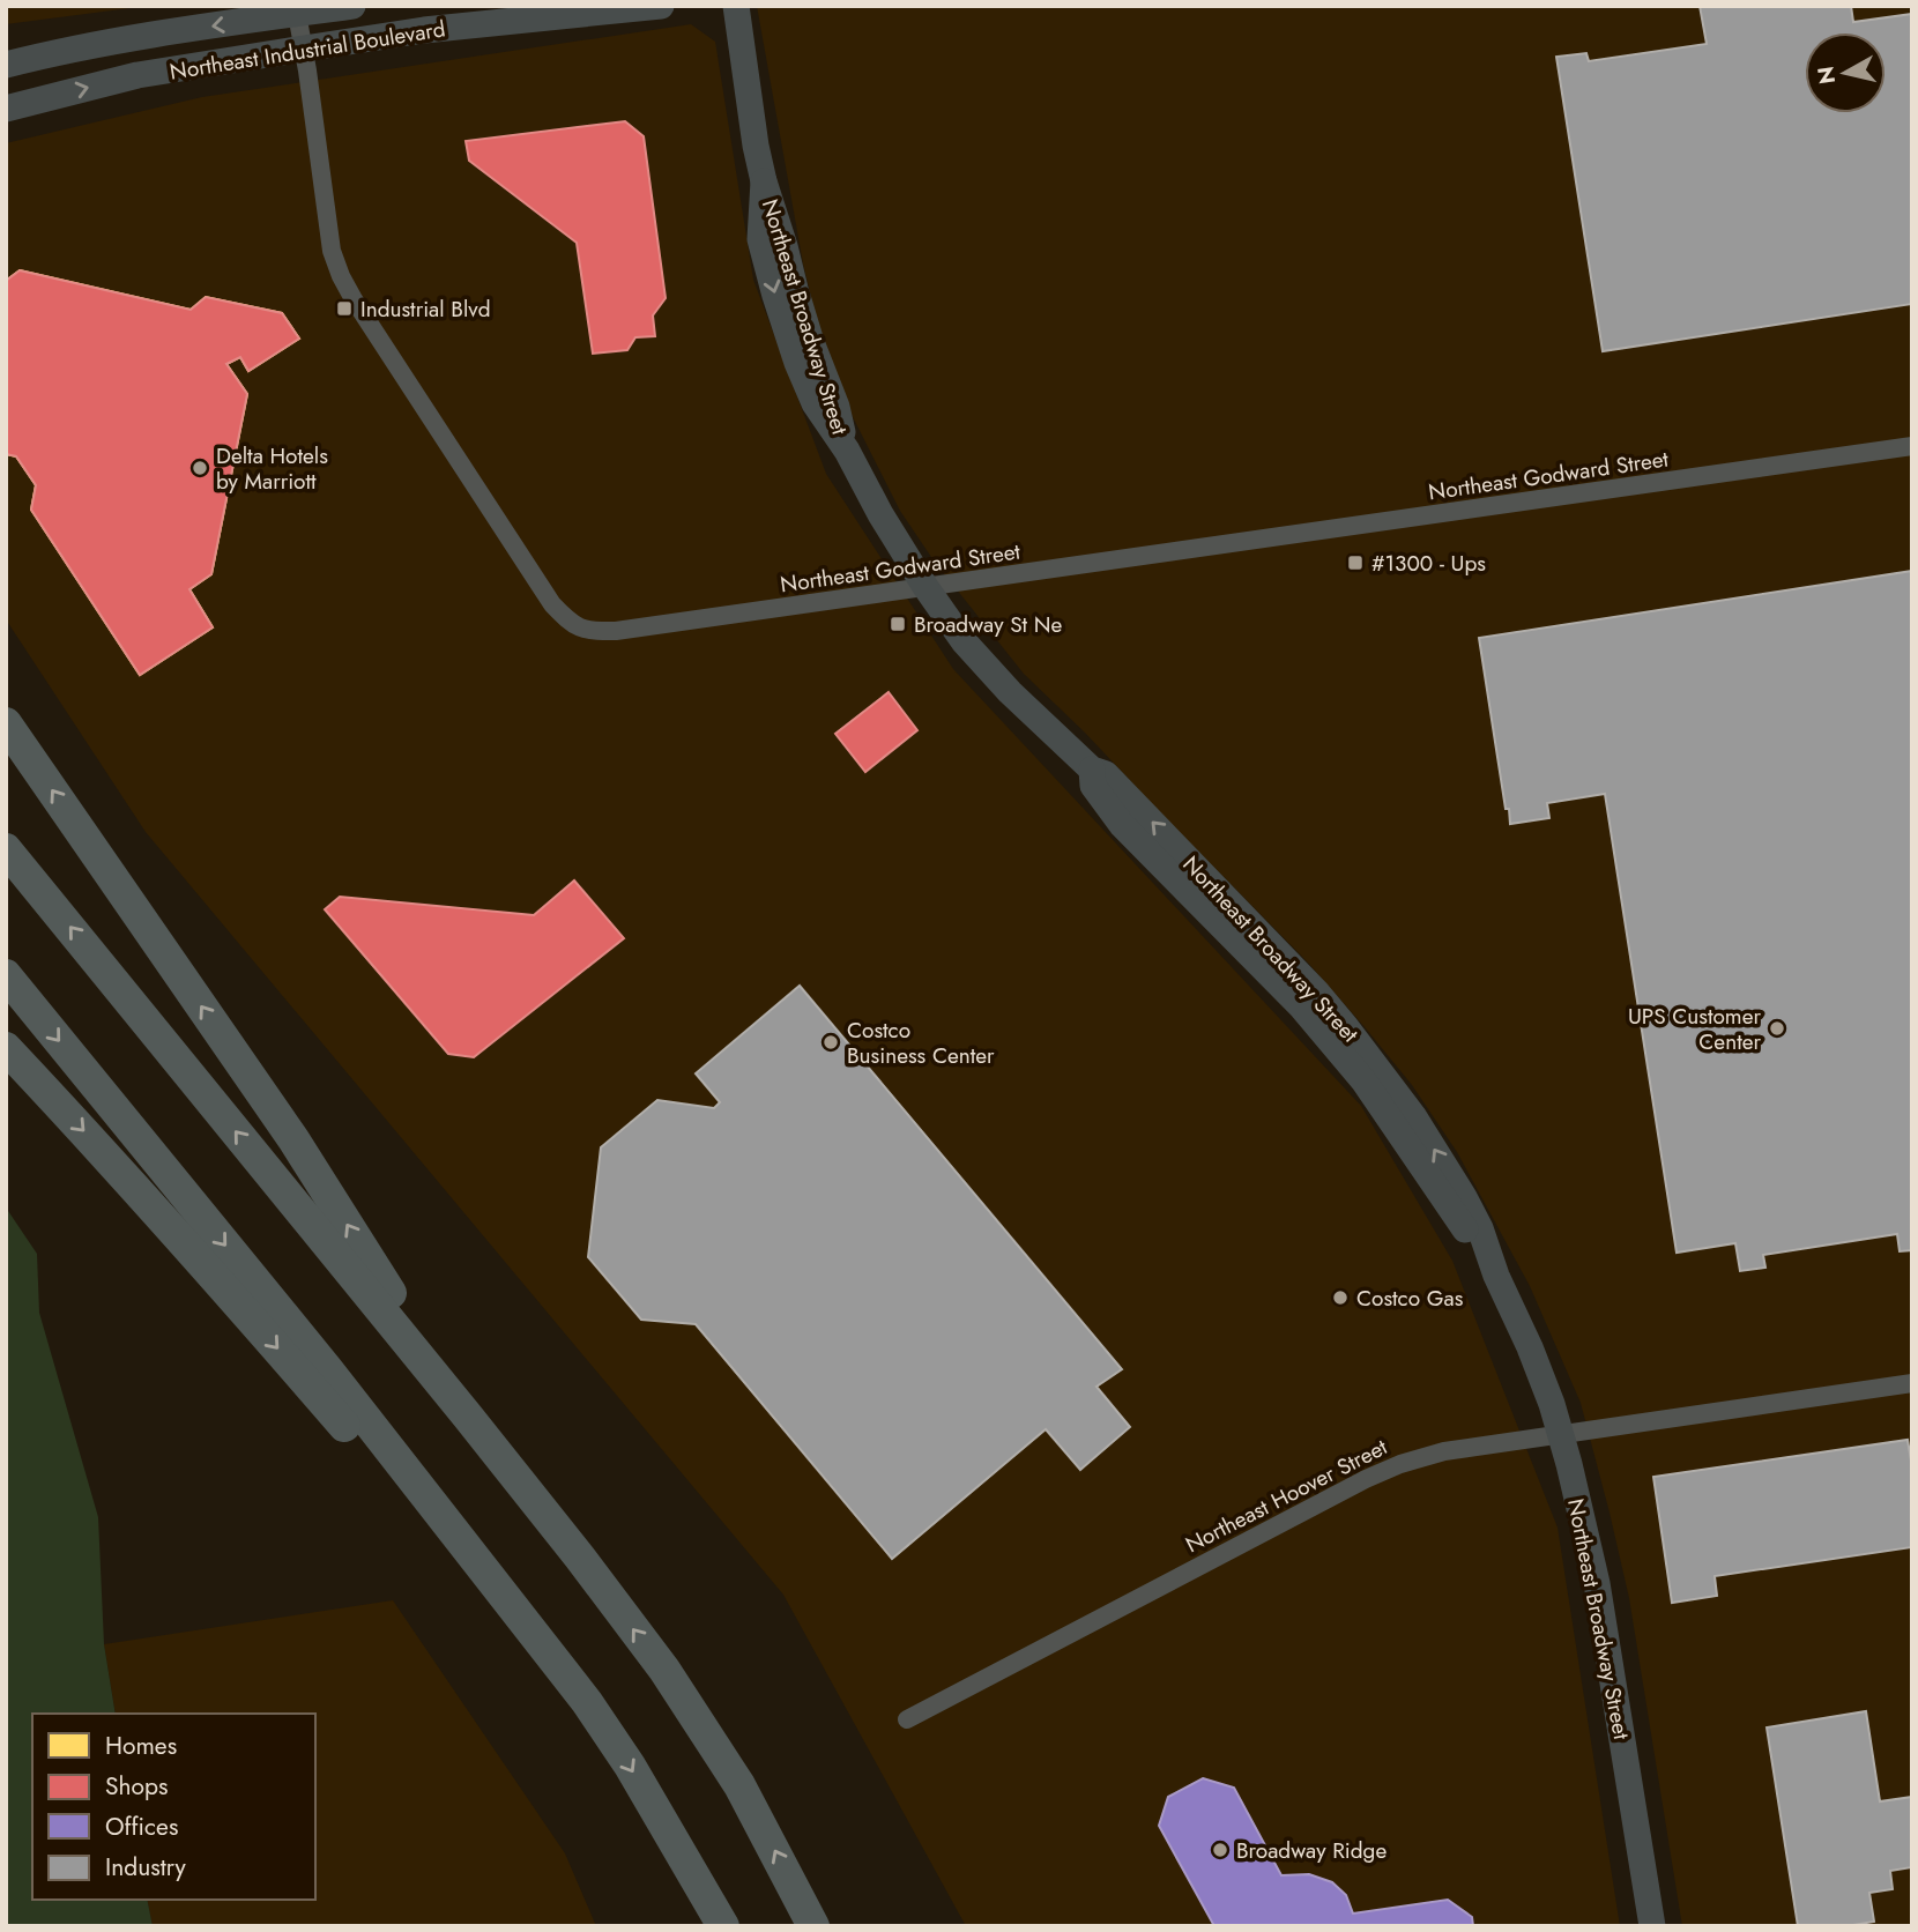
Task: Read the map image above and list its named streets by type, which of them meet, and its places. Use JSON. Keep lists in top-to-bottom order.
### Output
{
  "streets": {
    "main road": ["Northeast Industrial Boulevard", "Northeast Broadway Street"],
    "street": ["Northeast Godward Street", "Northeast Hoover Street"]
  },
  "crossings": [
    ["Northeast Industrial Boulevard", "Northeast Godward Street"],
    ["Northeast Broadway Street", "Northeast Godward Street"],
    ["Northeast Broadway Street", "Northeast Hoover Street"]
  ],
  "places": {
    "transit": ["Industrial Blvd", "#1300 - Ups", "Broadway St Ne"],
    "other": [
      "Delta Hotels by Marriott",
      "UPS Customer Center",
      "Costco Business Center",
      "Costco Gas",
      "Broadway Ridge"
    ]
  },
  "legend": [
    "Homes",
    "Shops",
    "Offices",
    "Industry"
  ],
  "north": "left"
}
